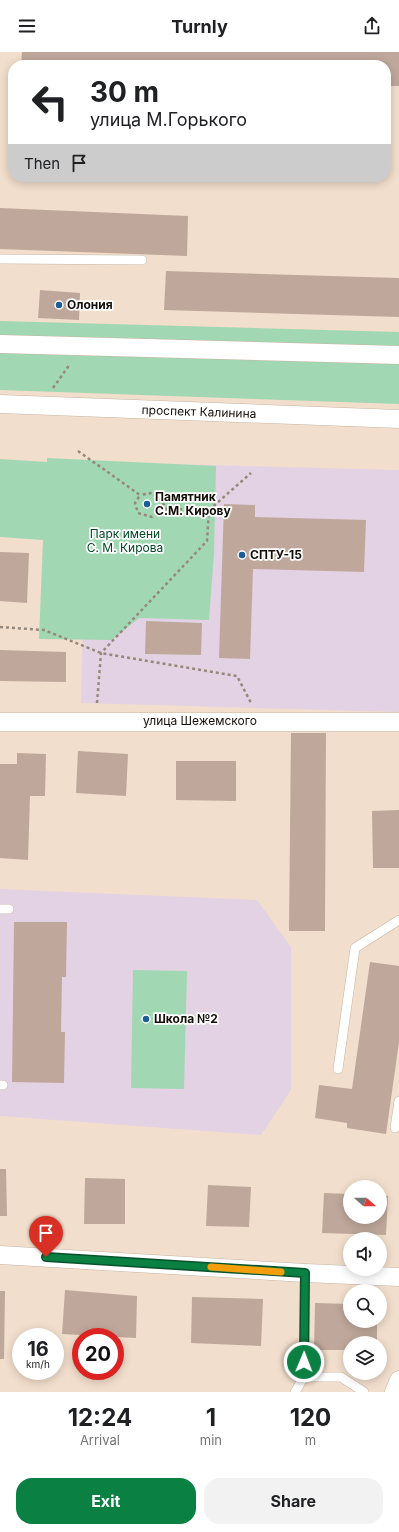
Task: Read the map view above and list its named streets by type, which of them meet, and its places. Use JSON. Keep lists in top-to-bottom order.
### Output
{
  "streets": {
    "street": ["проспект Калинина", "улица Шежемского"]
  },
  "parks": ["Парк имени С. М. Кирова"],
  "places": [
    "Олония",
    "Памятник С.М. Кирову",
    "СПТУ-15",
    "Школа №2"
  ],
  "north": "right",
  "page": {
    "header": "Turnly",
    "turn": ["30 m", "улица М.Горького"],
    "then": "Then",
    "speed": "16 km/h",
    "limit": "20",
    "eta": [
      "12:24",
      "Arrival",
      "1",
      "min",
      "120",
      "m"
    ],
    "buttons": ["Exit", "Share"]
  }
}
